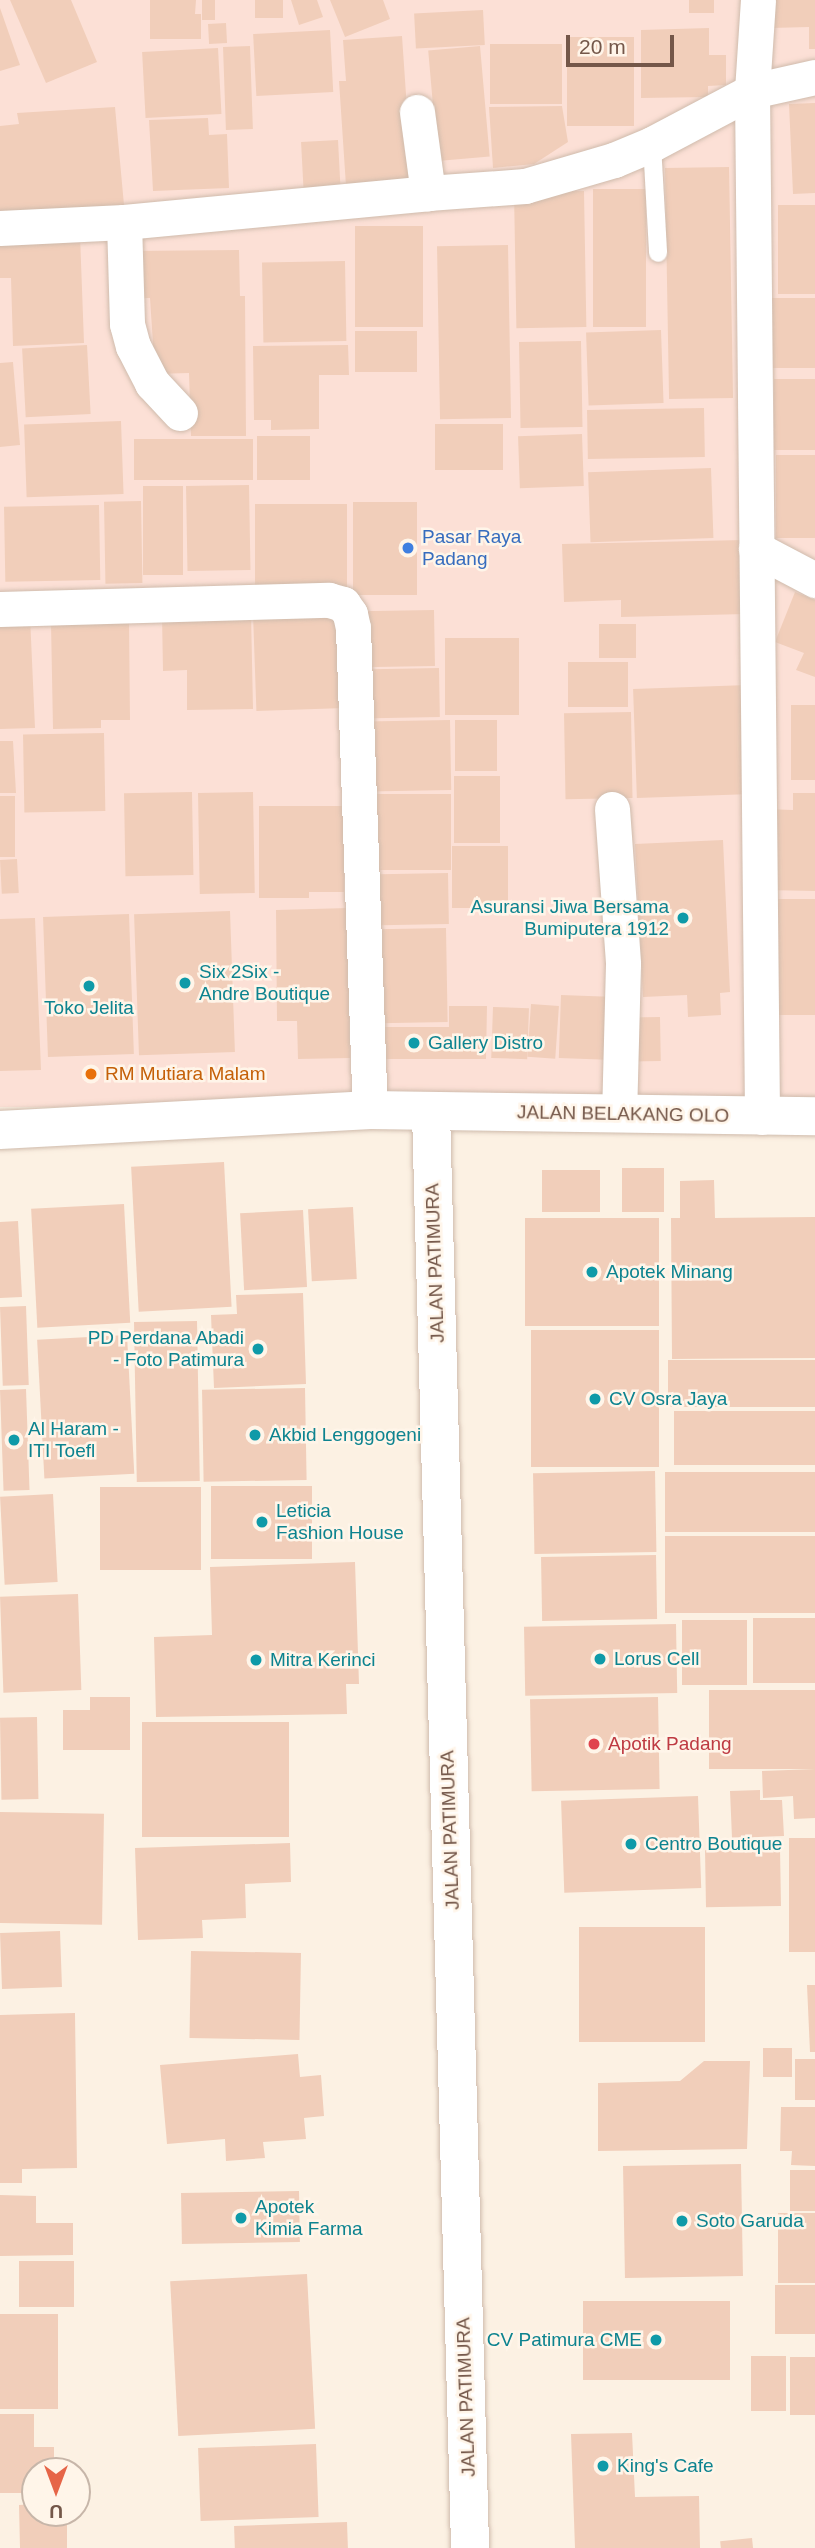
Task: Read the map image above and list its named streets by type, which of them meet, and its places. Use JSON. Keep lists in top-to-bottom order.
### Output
{
  "streets": {
    "street": ["JALAN BELAKANG OLO", "JALAN PATIMURA"]
  },
  "crossings": [
    ["JALAN BELAKANG OLO", "JALAN PATIMURA"]
  ],
  "places": [
    "Pasar Raya Padang",
    "Asuransi Jiwa Bersama Bumiputera 1912",
    "Six 2Six - Andre Boutique",
    "Toko Jelita",
    "Gallery Distro",
    "RM Mutiara Malam",
    "Apotek Minang",
    "PD Perdana Abadi - Foto Patimura",
    "CV Osra Jaya",
    "Akbid Lenggogeni",
    "Al Haram - ITI Toefl",
    "Leticia Fashion House",
    "Lorus Cell",
    "Mitra Kerinci",
    "Apotik Padang",
    "Centro Boutique",
    "Apotek Kimia Farma",
    "Soto Garuda",
    "CV Patimura CME",
    "King's Cafe"
  ],
  "scale_bar": "20 m",
  "north": "bottom"
}
